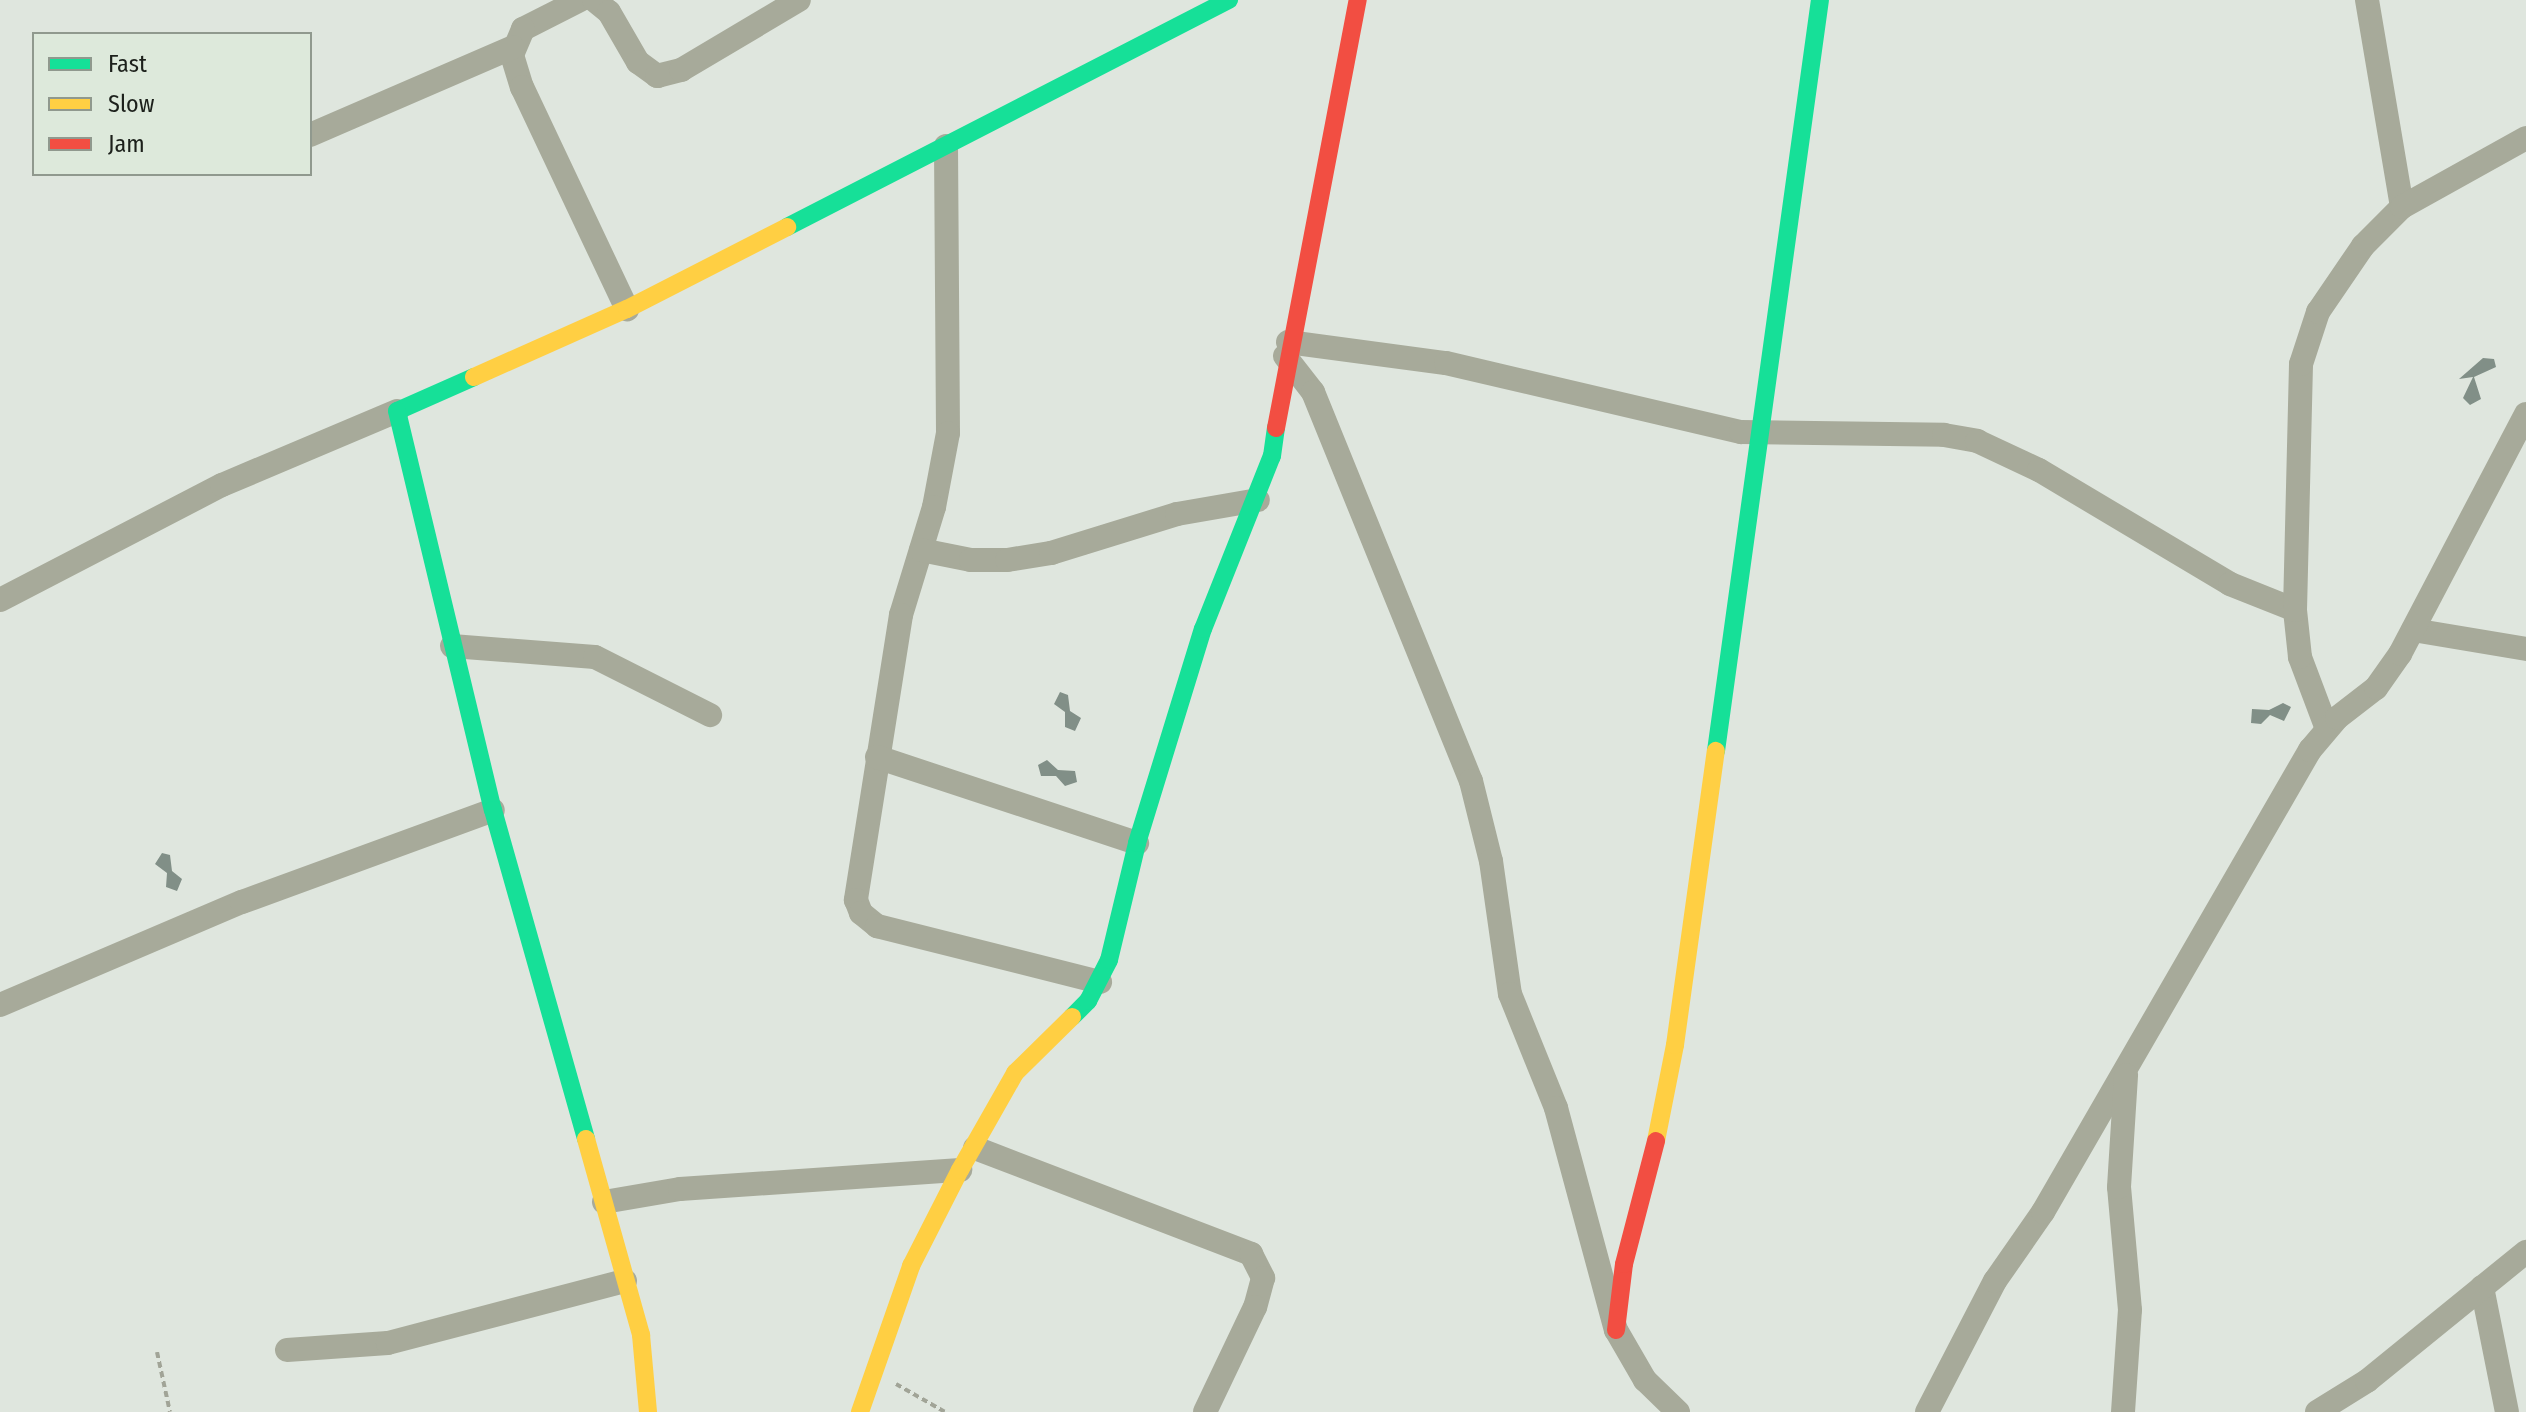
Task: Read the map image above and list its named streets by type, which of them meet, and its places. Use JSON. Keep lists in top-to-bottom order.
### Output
{
  "legend": ["Fast", "Slow", "Jam"]
}
